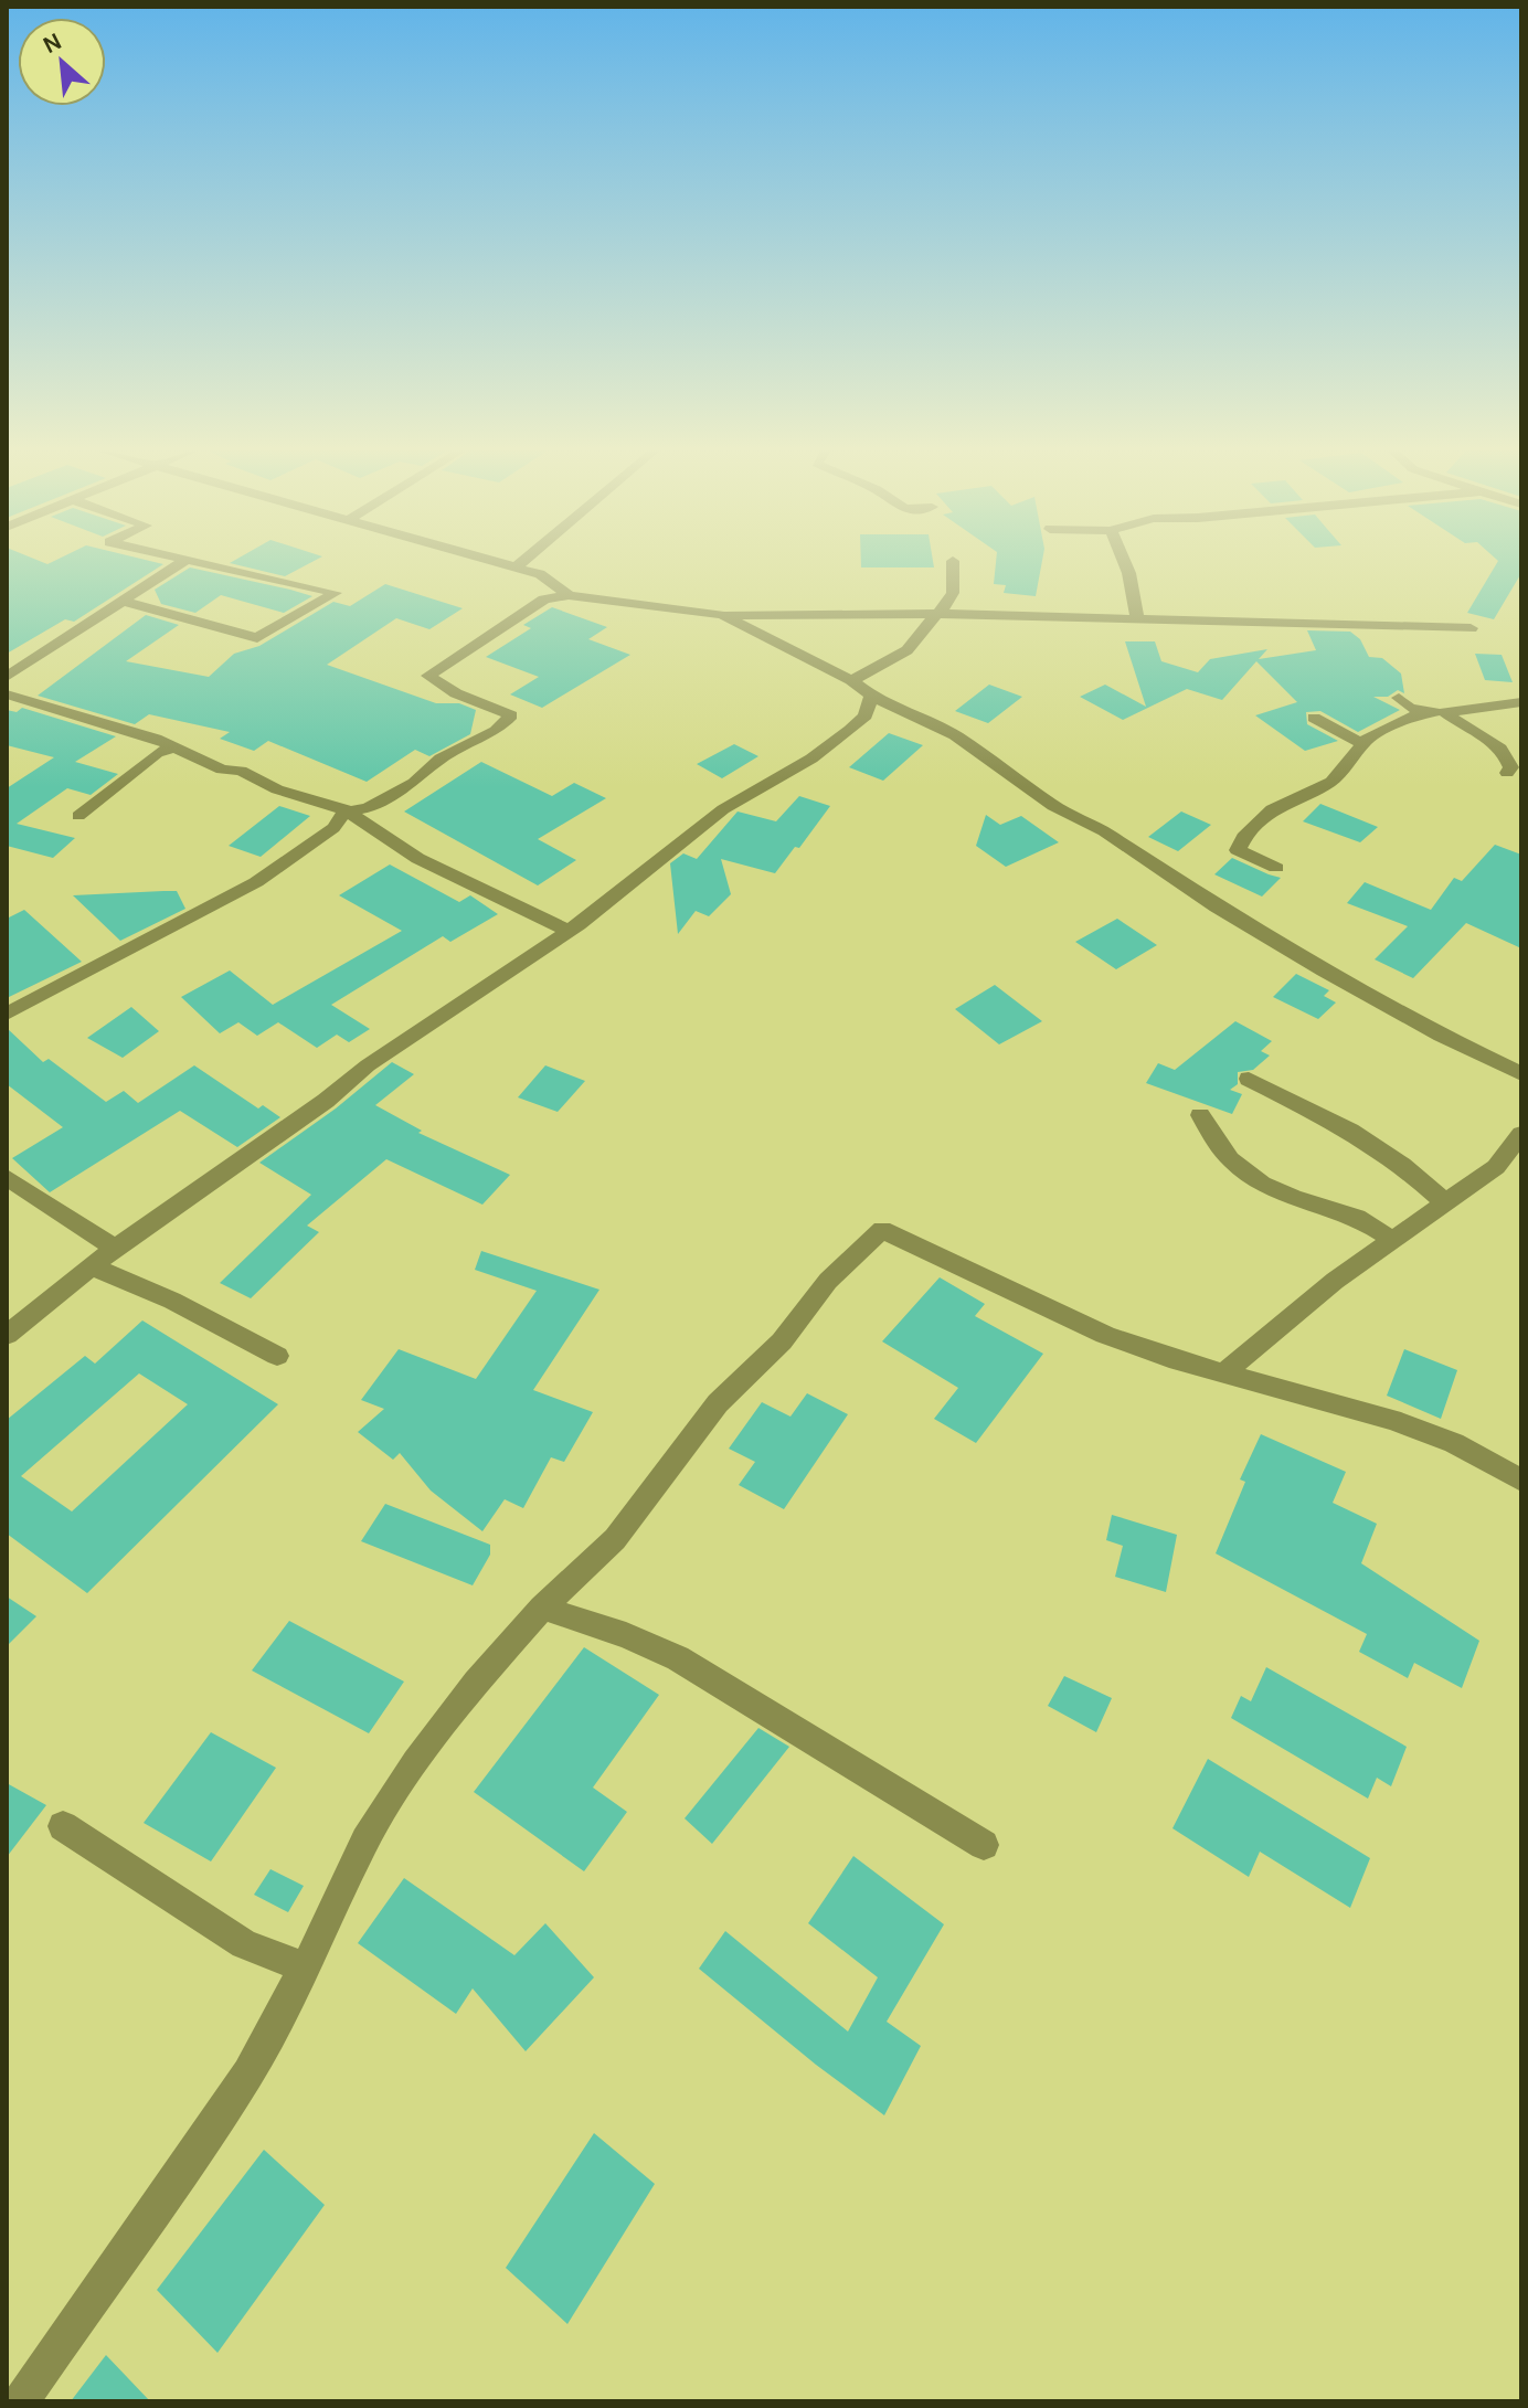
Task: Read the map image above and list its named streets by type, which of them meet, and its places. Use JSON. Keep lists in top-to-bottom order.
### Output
{
  "north": "top left"
}
